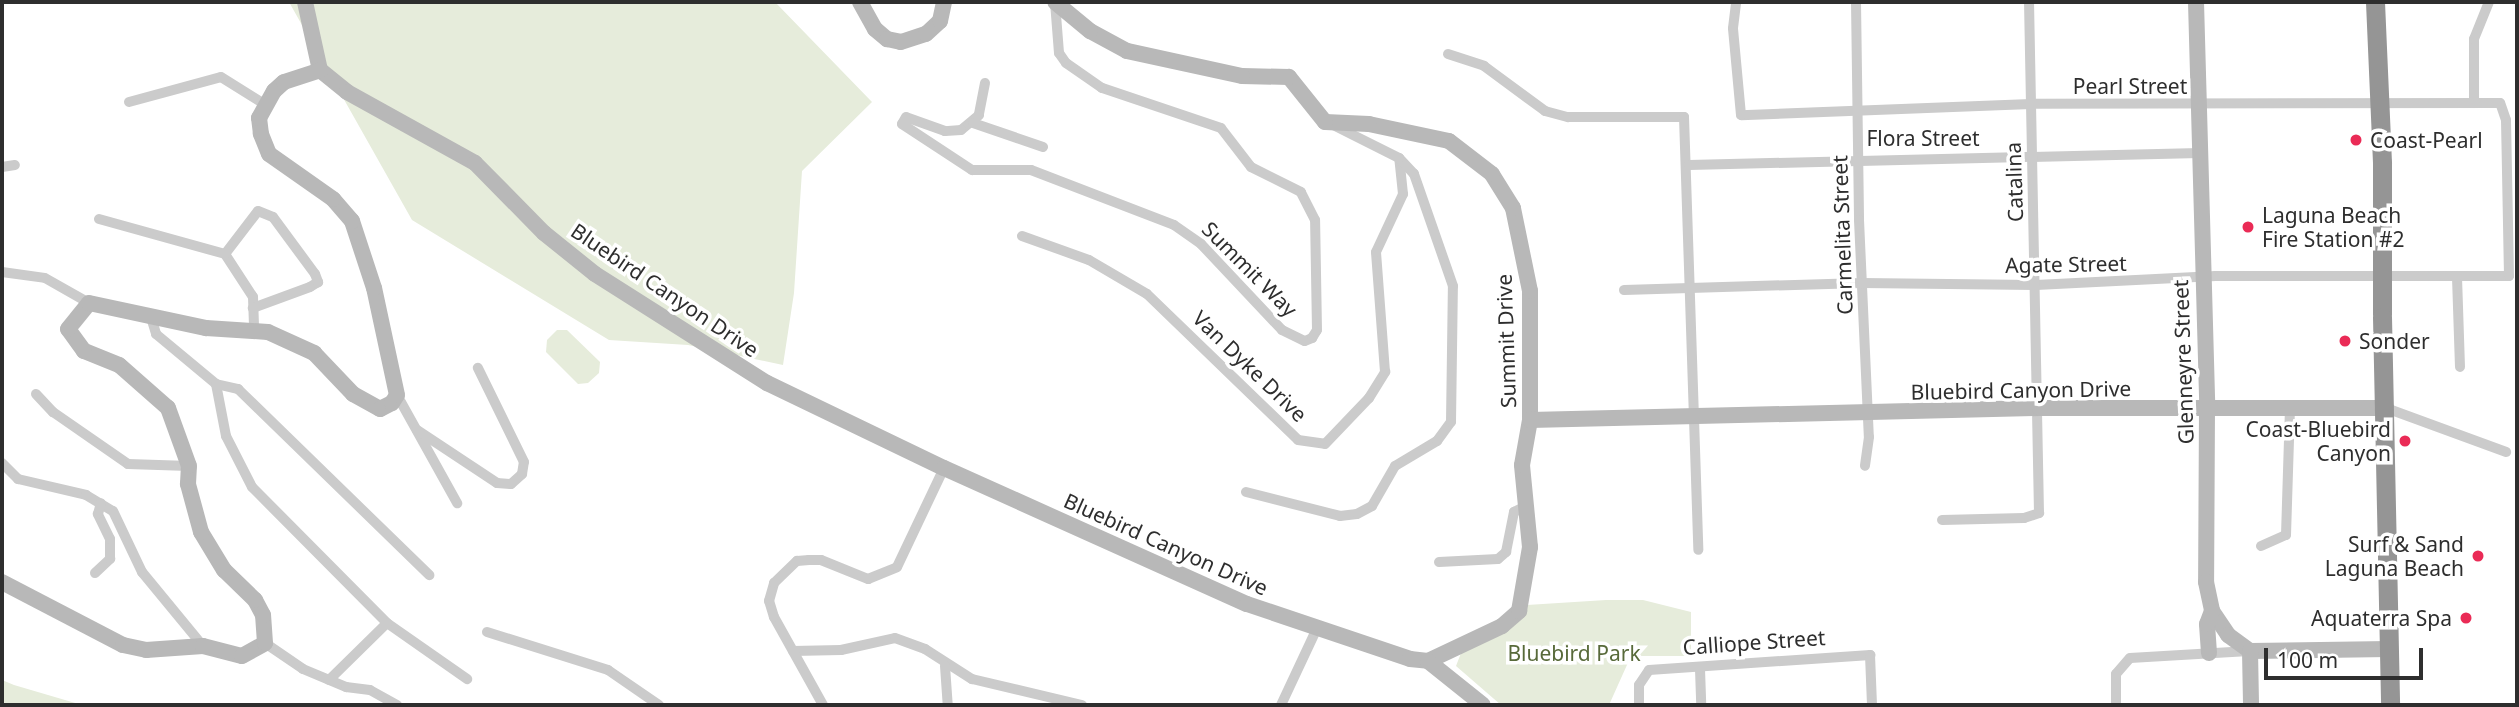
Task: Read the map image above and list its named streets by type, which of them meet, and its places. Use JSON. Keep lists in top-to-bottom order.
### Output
{
  "streets": {
    "street": [
      "Pearl Street",
      "Flora Street",
      "Catalina",
      "Carmelita Street",
      "Agate Street",
      "Summit Way",
      "Bluebird Canyon Drive",
      "Summit Drive",
      "Glenneyre Street",
      "Van Dyke Drive",
      "Calliope Street"
    ]
  },
  "crossings": [
    ["Pearl Street", "Catalina"],
    ["Pearl Street", "Carmelita Street"],
    ["Pearl Street", "Agate Street"],
    ["Pearl Street", "Glenneyre Street"],
    ["Flora Street", "Catalina"],
    ["Flora Street", "Carmelita Street"],
    ["Flora Street", "Glenneyre Street"],
    ["Catalina", "Agate Street"],
    ["Catalina", "Bluebird Canyon Drive"],
    ["Carmelita Street", "Agate Street"],
    ["Carmelita Street", "Bluebird Canyon Drive"],
    ["Agate Street", "Glenneyre Street"],
    ["Bluebird Canyon Drive", "Summit Drive"],
    ["Bluebird Canyon Drive", "Glenneyre Street"]
  ],
  "parks": ["Bluebird Park"],
  "places": [
    "Coast-Pearl",
    "Laguna Beach Fire Station #2",
    "Sonder",
    "Coast-Bluebird Canyon",
    "Surf & Sand Laguna Beach",
    "Aquaterra Spa"
  ],
  "scale_bar": "100 m"
}
